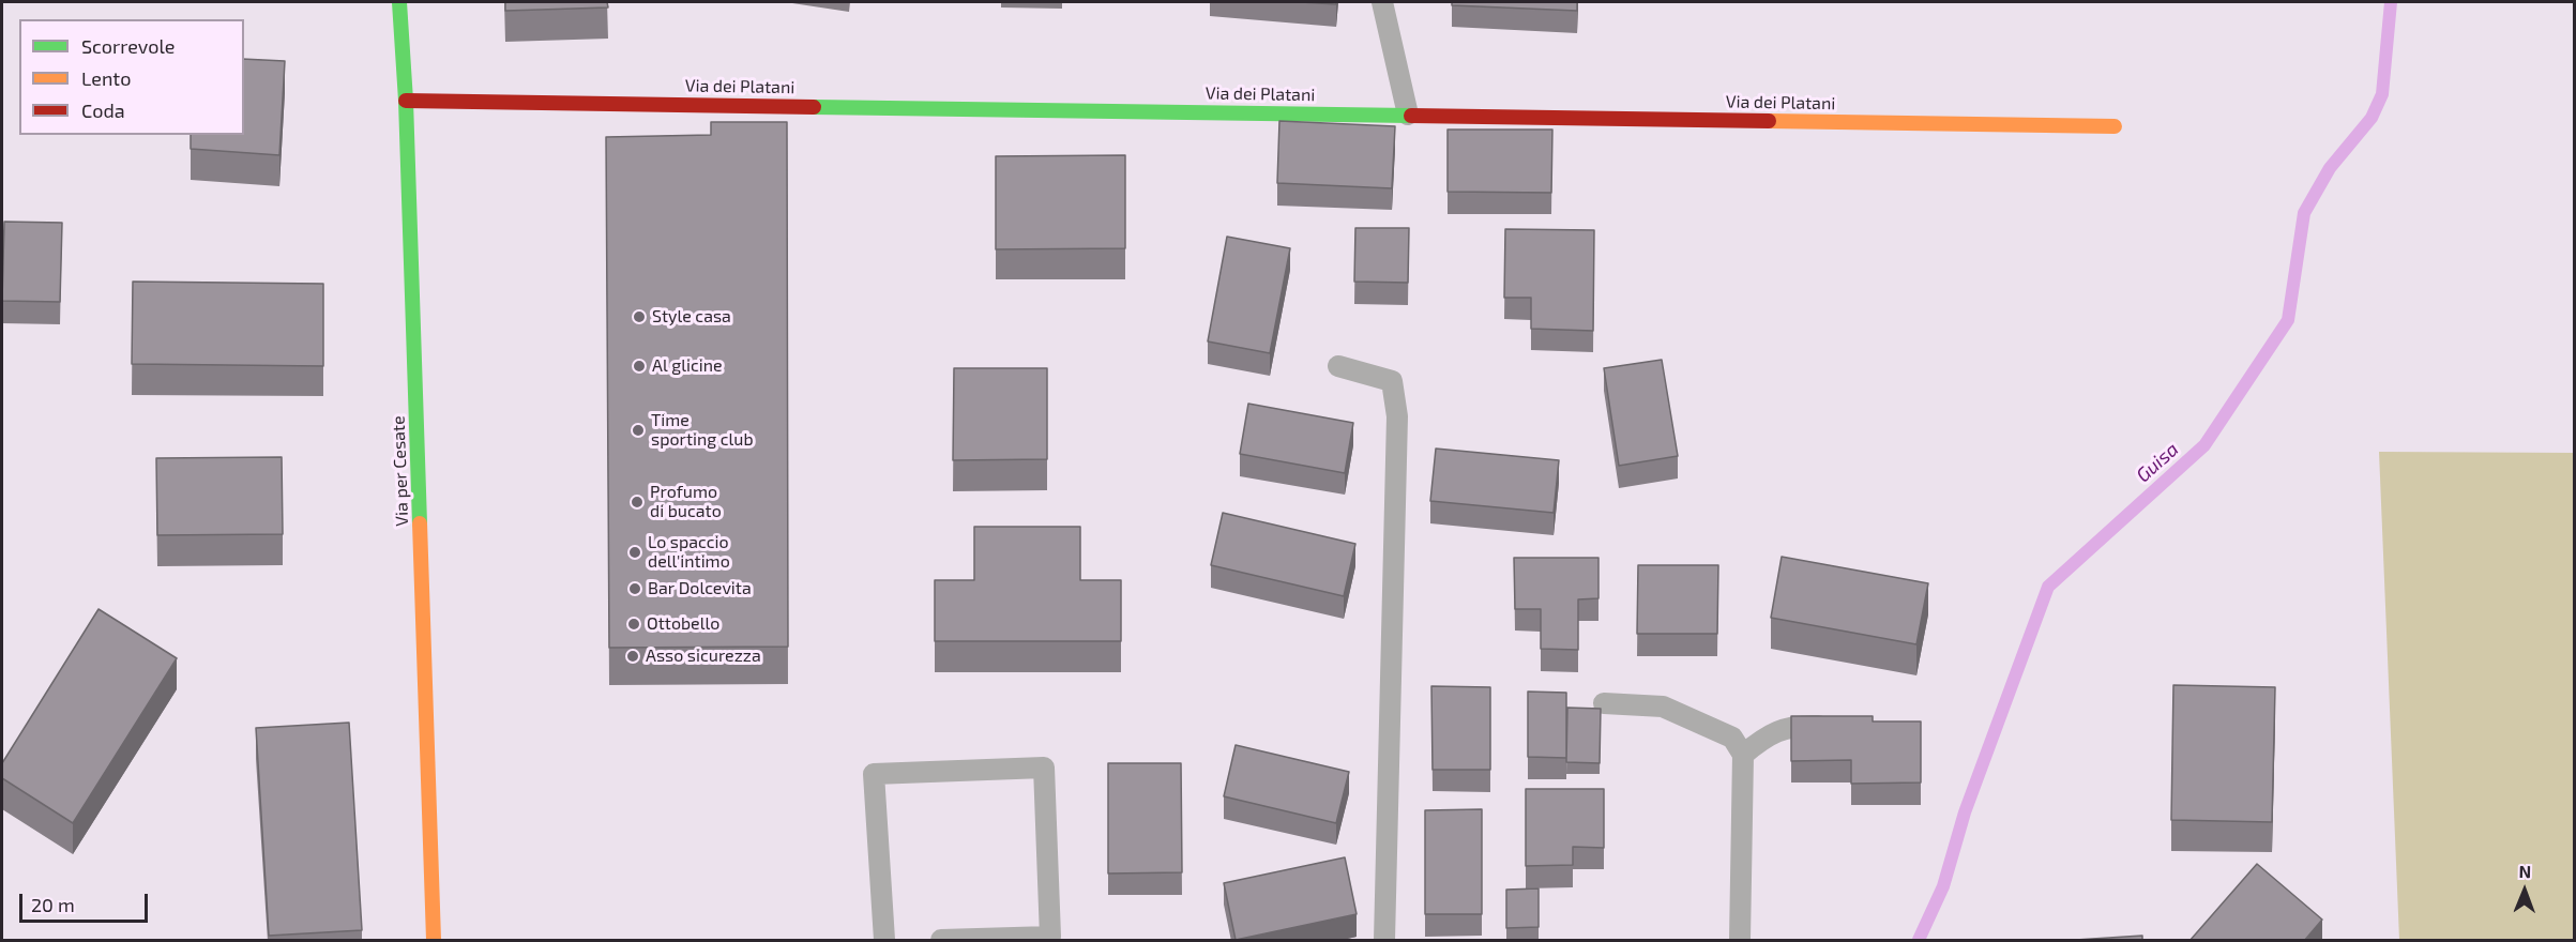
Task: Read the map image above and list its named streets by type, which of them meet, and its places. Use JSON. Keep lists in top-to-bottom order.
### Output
{
  "streets": {
    "street": ["Via dei Platani", "Via per Cesate"]
  },
  "crossings": [
    ["Via dei Platani", "Via per Cesate"]
  ],
  "water": ["Guisa"],
  "places": [
    "Style casa",
    "Al glicine",
    "Time sporting club",
    "Profumo di bucato",
    "Lo spaccio dell'intimo",
    "Bar Dolcevita",
    "Ottobello",
    "Asso sicurezza"
  ],
  "legend": ["Scorrevole", "Lento", "Coda"],
  "scale_bar": "20 m",
  "north": "top"
}
